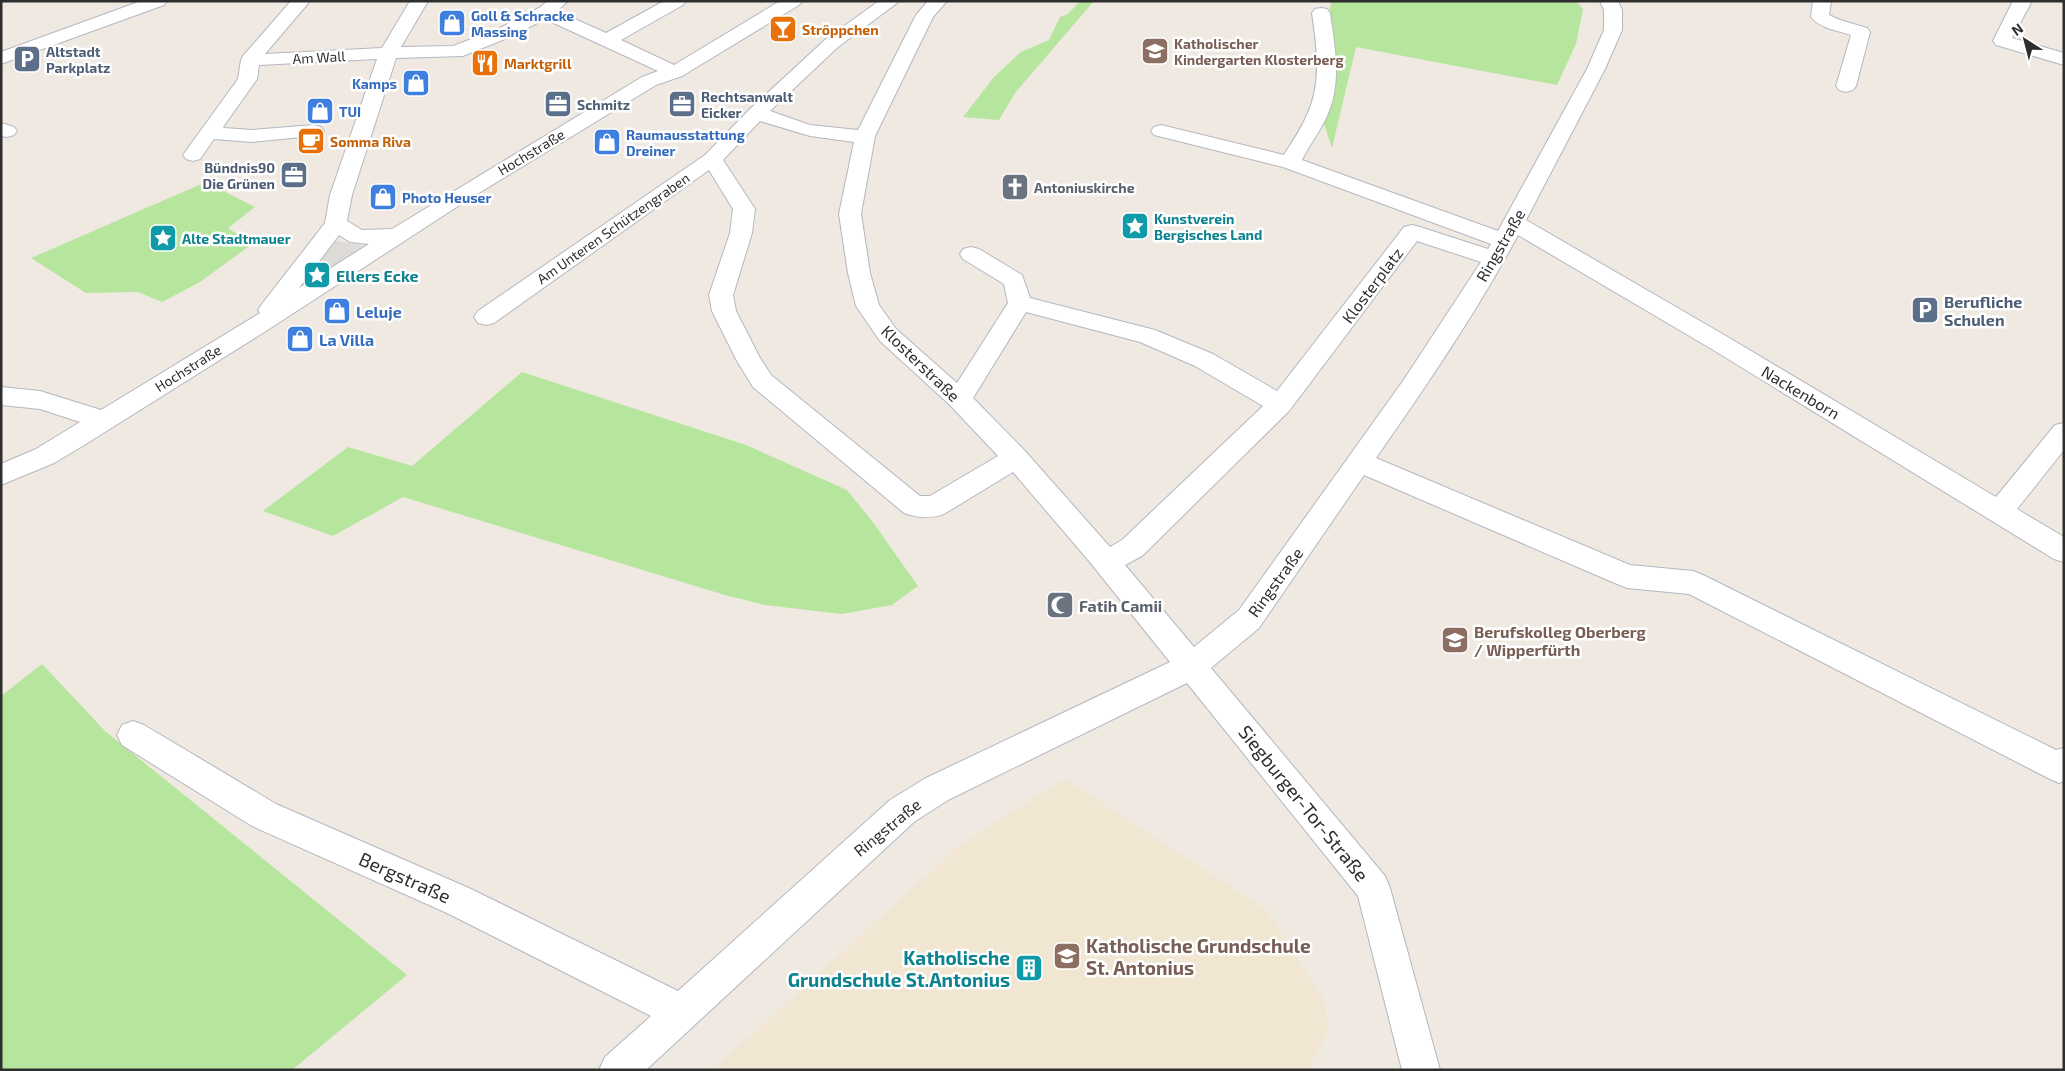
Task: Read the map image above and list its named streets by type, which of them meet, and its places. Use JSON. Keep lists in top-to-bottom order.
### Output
{
  "streets": {
    "street": [
      "Am Wall",
      "Hochstraße",
      "Am Unteren Schützengraben",
      "Ringstraße",
      "Klosterplatz",
      "Klosterstraße",
      "Nackenborn",
      "Siegburger-Tor-Straße",
      "Bergstraße"
    ]
  },
  "crossings": [
    ["Ringstraße", "Klosterplatz"],
    ["Ringstraße", "Klosterstraße"],
    ["Ringstraße", "Nackenborn"],
    ["Ringstraße", "Siegburger-Tor-Straße"],
    ["Ringstraße", "Bergstraße"],
    ["Klosterplatz", "Klosterstraße"],
    ["Klosterplatz", "Nackenborn"],
    ["Klosterstraße", "Siegburger-Tor-Straße"]
  ],
  "places": {
    "shop": [
      "Goll & Schracke Massing",
      "Kamps",
      "TUI",
      "Raumausstattung Dreiner",
      "Photo Heuser",
      "Leluje",
      "La Villa"
    ],
    "bar": ["Ströppchen"],
    "school or university": ["Katholischer Kindergarten Klosterberg", "Berufskolleg Oberberg / Wipperfürth", "Katholische Grundschule St. Antonius"],
    "parking": ["Altstadt Parkplatz", "Berufliche Schulen"],
    "restaurant": ["Marktgrill"],
    "office": ["Schmitz", "Rechtsanwalt Eicker", "Bündnis90 Die Grünen"],
    "cafe": ["Somma Riva"],
    "church": ["Antoniuskirche"],
    "place": ["Kunstverein Bergisches Land", "Alte Stadtmauer", "Ellers Ecke"],
    "mosque": ["Fatih Camii"],
    "building": ["Katholische Grundschule St.Antonius"]
  },
  "north": "top left"
}
